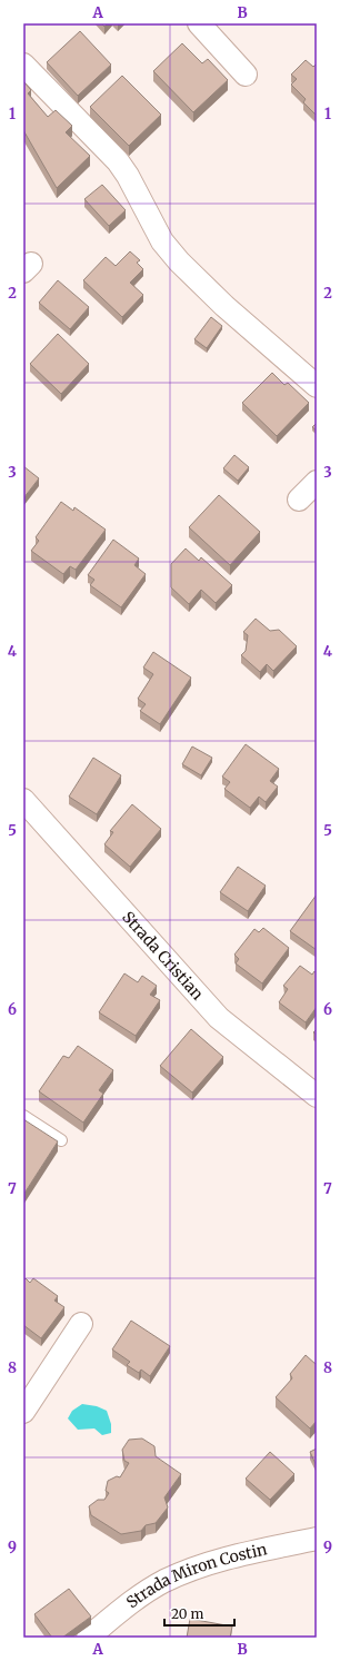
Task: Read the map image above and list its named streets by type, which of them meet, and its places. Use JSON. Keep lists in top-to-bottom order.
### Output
{
  "streets": {
    "street": ["Strada Cristian", "Strada Miron Costin"]
  },
  "scale_bar": "20 m",
  "grid": {
    "columns": ["A", "B"],
    "rows": [
      "1",
      "2",
      "3",
      "4",
      "5",
      "6",
      "7",
      "8",
      "9"
    ]
  }
}
